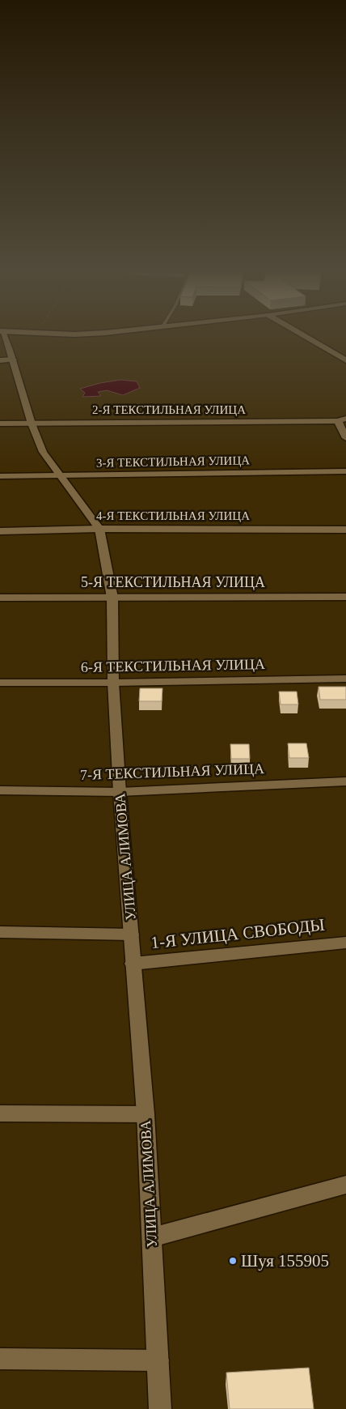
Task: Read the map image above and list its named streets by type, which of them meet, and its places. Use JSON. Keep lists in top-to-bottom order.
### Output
{
  "streets": {
    "street": [
      "2-Я ТЕКСТИЛЬНАЯ УЛИЦА",
      "3-Я ТЕКСТИЛЬНАЯ УЛИЦА",
      "4-Я ТЕКСТИЛЬНАЯ УЛИЦА",
      "5-Я ТЕКСТИЛЬНАЯ УЛИЦА",
      "6-Я ТЕКСТИЛЬНАЯ УЛИЦА",
      "7-Я ТЕКСТИЛЬНАЯ УЛИЦА",
      "УЛИЦА АЛИМОВА",
      "1-Я УЛИЦА СВОБОДЫ"
    ]
  },
  "crossings": [
    ["2-Я ТЕКСТИЛЬНАЯ УЛИЦА", "УЛИЦА АЛИМОВА"],
    ["3-Я ТЕКСТИЛЬНАЯ УЛИЦА", "УЛИЦА АЛИМОВА"],
    ["4-Я ТЕКСТИЛЬНАЯ УЛИЦА", "УЛИЦА АЛИМОВА"],
    ["5-Я ТЕКСТИЛЬНАЯ УЛИЦА", "УЛИЦА АЛИМОВА"],
    ["6-Я ТЕКСТИЛЬНАЯ УЛИЦА", "УЛИЦА АЛИМОВА"],
    ["7-Я ТЕКСТИЛЬНАЯ УЛИЦА", "УЛИЦА АЛИМОВА"],
    ["УЛИЦА АЛИМОВА", "1-Я УЛИЦА СВОБОДЫ"]
  ],
  "places": ["Шуя 155905"]
}
